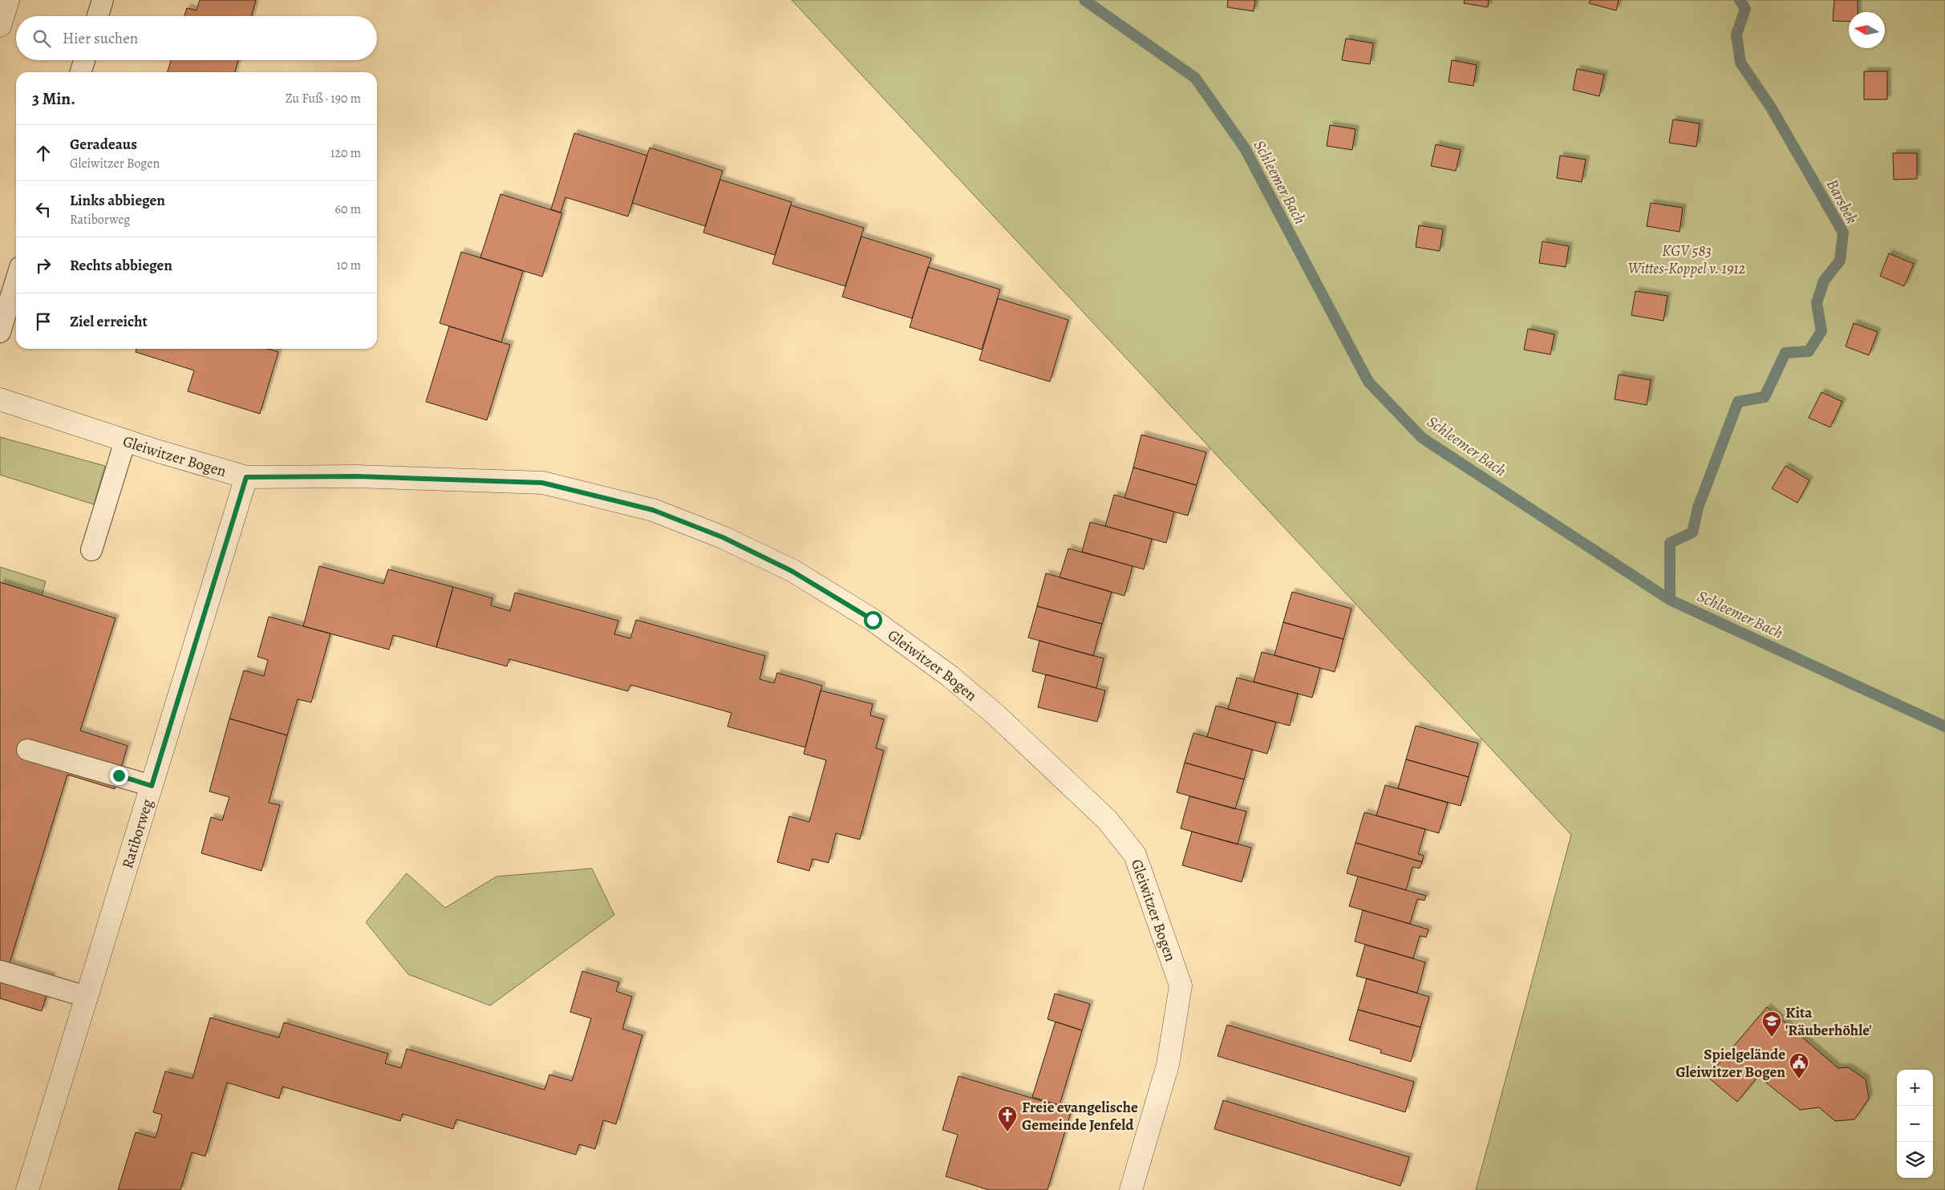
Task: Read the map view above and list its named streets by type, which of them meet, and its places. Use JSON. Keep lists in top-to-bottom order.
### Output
{
  "streets": {
    "street": ["Gleiwitzer Bogen", "Ratiborweg"]
  },
  "crossings": [
    ["Gleiwitzer Bogen", "Ratiborweg"]
  ],
  "water": ["Schleemer Bach", "Barsbek"],
  "parks": ["KGV 583 Wittes-Koppel v. 1912"],
  "places": {
    "school or university": ["Kita 'Räuberhöhle'"],
    "public building": ["Spielgelände Gleiwitzer Bogen"],
    "church": ["Freie evangelische Gemeinde Jenfeld"]
  },
  "north": "left",
  "page": {
    "search": "Hier suchen",
    "heading": ["3 Min.", "Zu Fuß · 190 m"],
    "list": [
      ["Geradeaus", "Gleiwitzer Bogen", "120 m"],
      ["Links abbiegen", "Ratiborweg", "60 m"],
      ["Rechts abbiegen", "10 m"],
      "Ziel erreicht"
    ],
    "map_buttons": ["+", "−"]
  }
}
